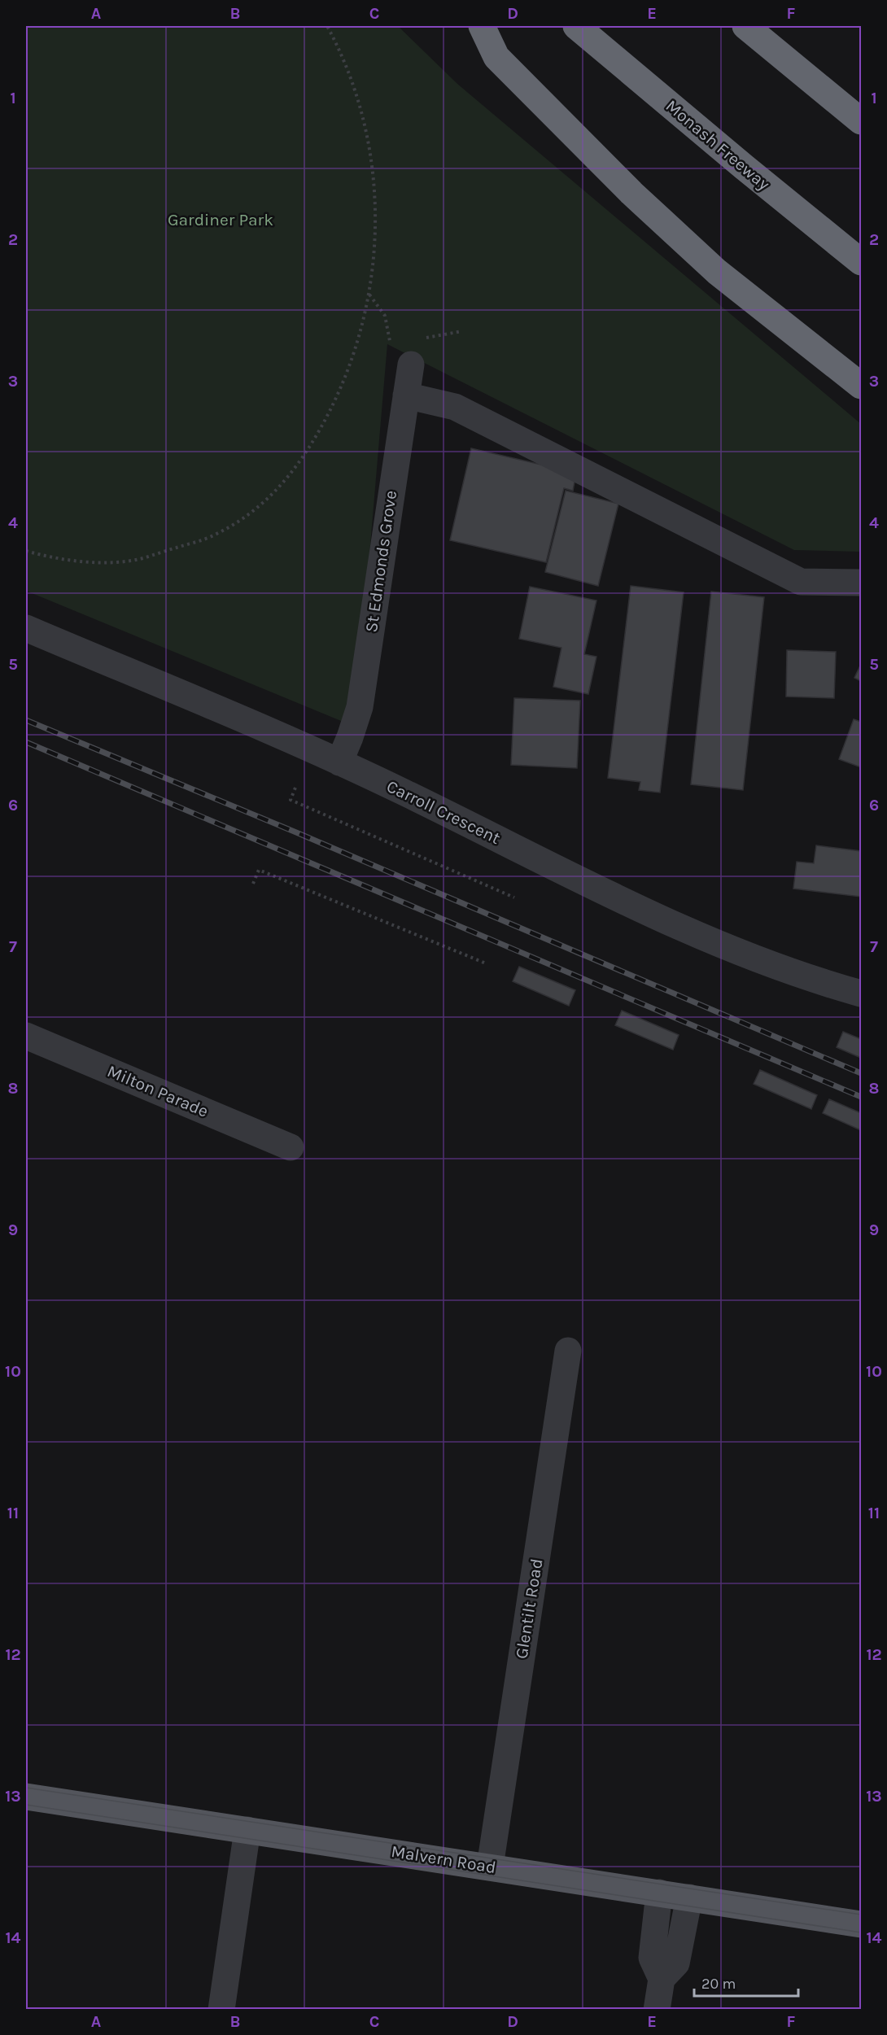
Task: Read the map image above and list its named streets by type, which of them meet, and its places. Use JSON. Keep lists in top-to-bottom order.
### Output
{
  "streets": {
    "highway": ["Monash Freeway"],
    "main road": ["Malvern Road"],
    "street": [
      "St Edmonds Grove",
      "Carroll Crescent",
      "Milton Parade",
      "Glentilt Road"
    ]
  },
  "crossings": [
    ["St Edmonds Grove", "Carroll Crescent"],
    ["Glentilt Road", "Malvern Road"]
  ],
  "parks": ["Gardiner Park"],
  "scale_bar": "20 m",
  "grid": {
    "columns": [
      "A",
      "B",
      "C",
      "D",
      "E",
      "F"
    ],
    "rows": [
      "1",
      "2",
      "3",
      "4",
      "5",
      "6",
      "7",
      "8",
      "9",
      "10",
      "11",
      "12",
      "13",
      "14"
    ]
  }
}
